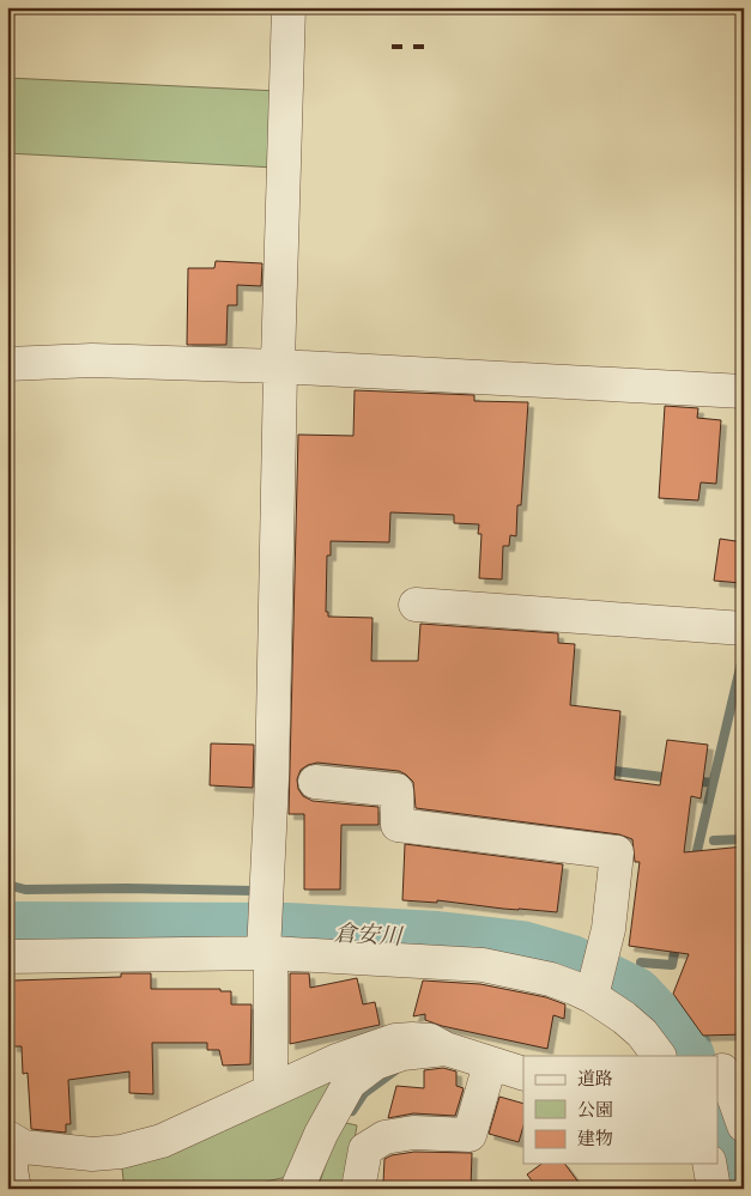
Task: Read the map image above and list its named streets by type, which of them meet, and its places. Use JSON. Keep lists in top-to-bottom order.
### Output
{
  "water": ["倉安川"],
  "legend": ["道路", "公園", "建物"]
}
